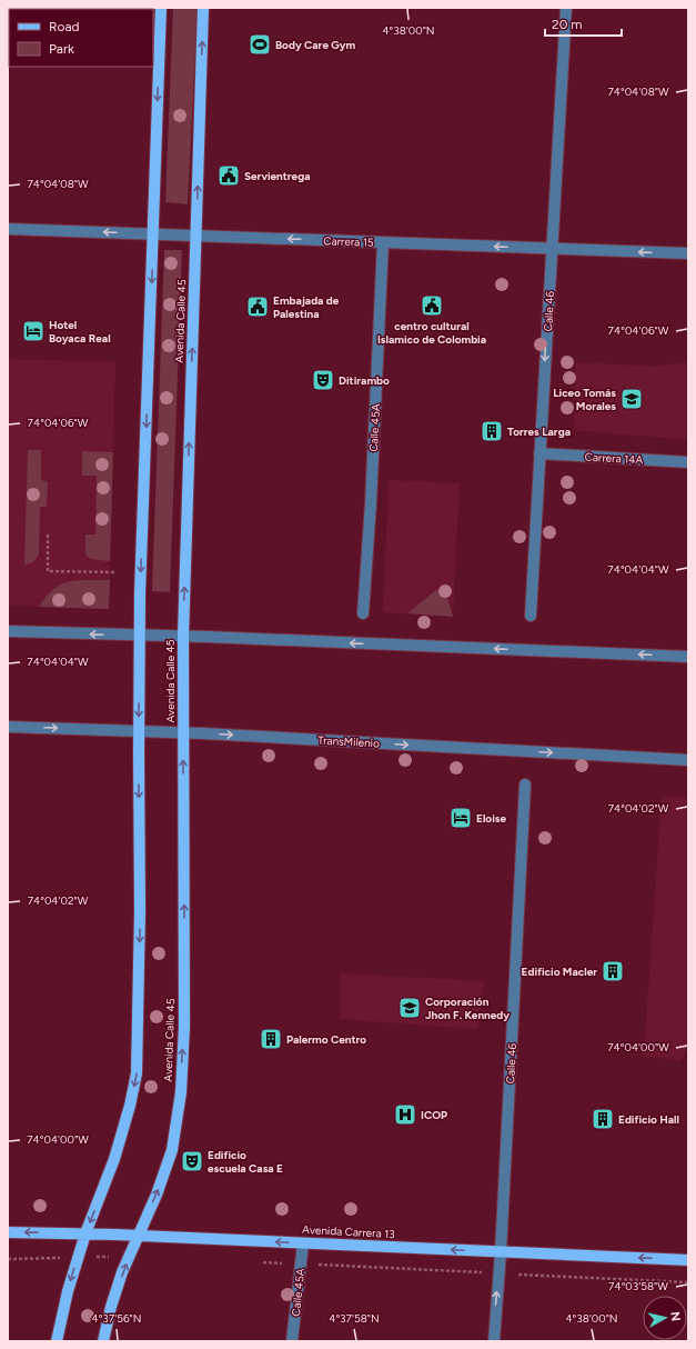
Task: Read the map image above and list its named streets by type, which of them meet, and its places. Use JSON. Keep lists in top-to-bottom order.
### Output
{
  "streets": {
    "main road": ["Avenida Calle 45", "Avenida Carrera 13"],
    "street": [
      "Carrera 15",
      "Calle 46",
      "Calle 45A",
      "Carrera 14A",
      "TransMilenio"
    ]
  },
  "crossings": [
    ["Carrera 15", "Calle 46"],
    ["Carrera 15", "Avenida Calle 45"],
    ["Carrera 15", "Calle 45A"],
    ["Calle 46", "Carrera 14A"],
    ["Calle 46", "Avenida Carrera 13"],
    ["Avenida Calle 45", "TransMilenio"],
    ["Avenida Calle 45", "Avenida Carrera 13"],
    ["Calle 45A", "Avenida Carrera 13"]
  ],
  "one_way": ["Carrera 15", "Avenida Carrera 13"],
  "places": {
    "sports": ["Body Care Gym"],
    "public building": ["Servientrega", "centro cultural Islamico de Colombia", "Embajada de Palestina"],
    "hotel": ["Hotel Boyaca Real", "Eloise"],
    "theatre": ["Ditirambo", "Edificio escuela Casa E"],
    "school or university": ["Liceo Tomás Morales", "Corporación Jhon F. Kennedy"],
    "building": [
      "Torres Larga",
      "Edificio Macler",
      "Palermo Centro",
      "Edificio Hall"
    ],
    "hospital": ["ICOP"]
  },
  "legend": ["Road", "Park"],
  "scale_bar": "20 m",
  "north": "right",
  "coordinates": [
    "4°38'00\"N",
    "74°04'08\"W",
    "74°04'06\"W",
    "74°04'04\"W",
    "74°04'02\"W",
    "74°04'00\"W",
    "74°03'58\"W",
    "4°37'56\"N",
    "4°37'58\"N"
  ]
}
